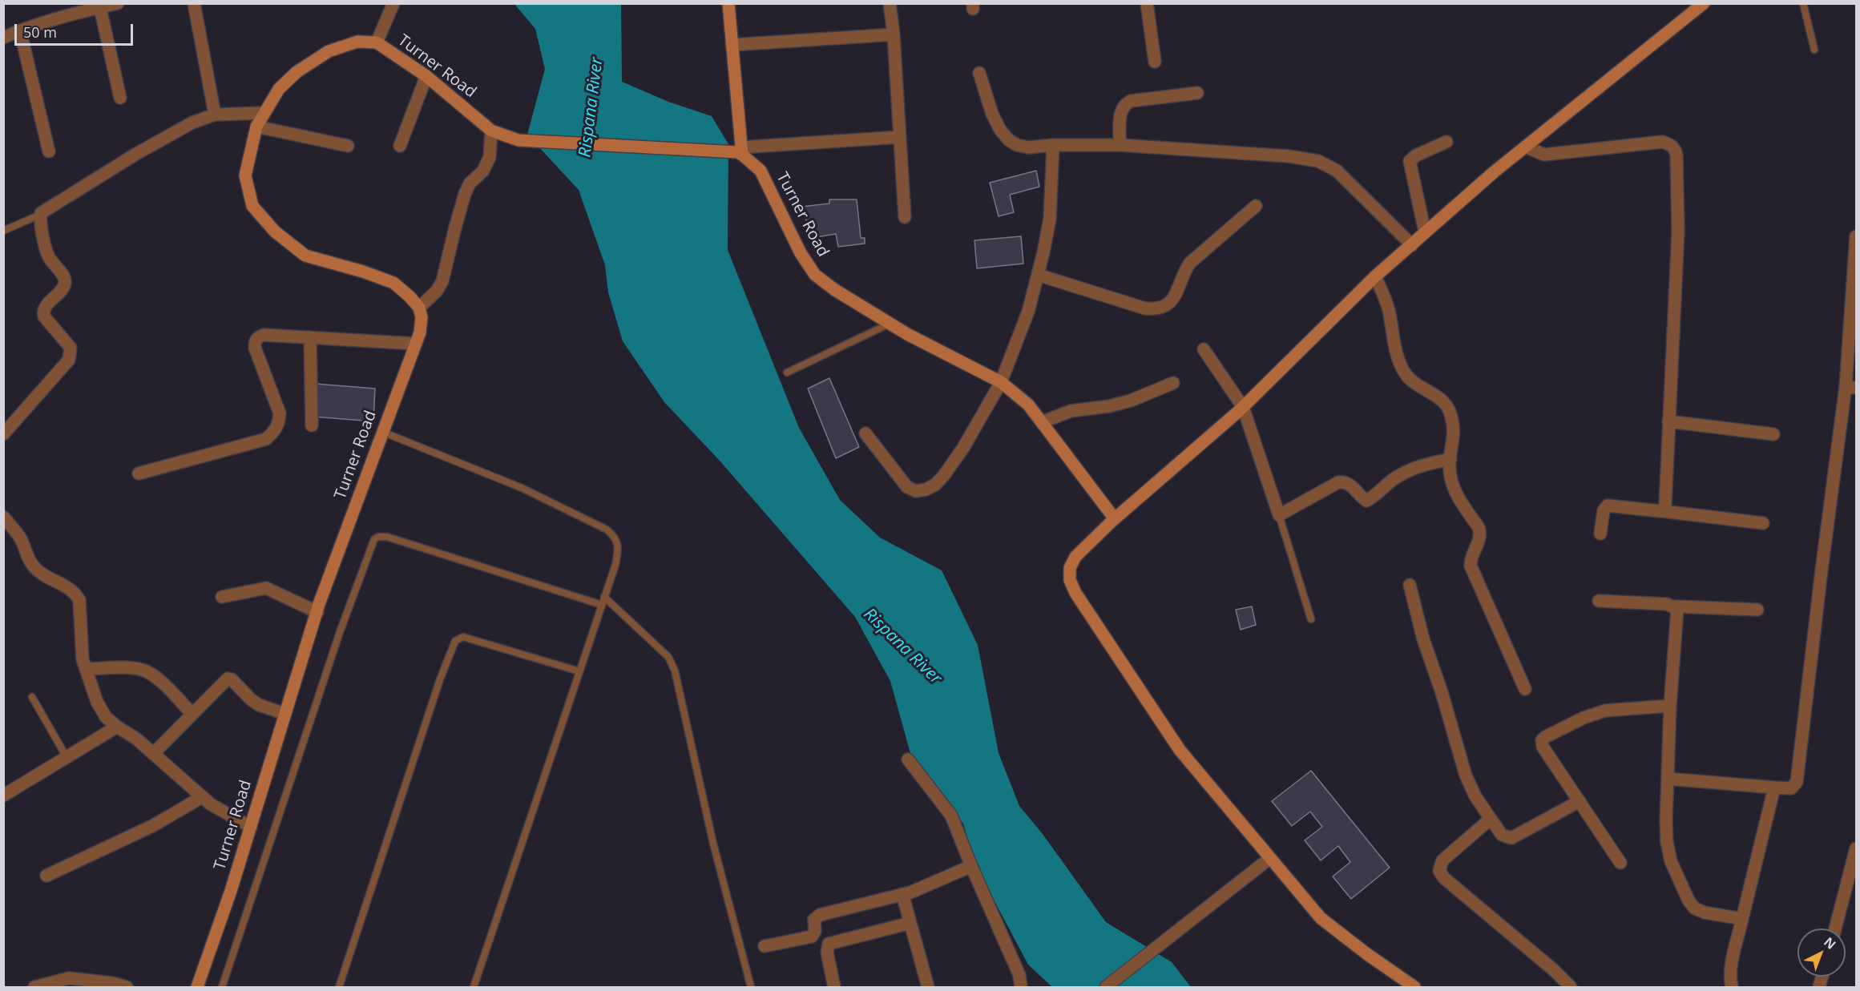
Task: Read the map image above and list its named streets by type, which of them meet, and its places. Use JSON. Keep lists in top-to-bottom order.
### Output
{
  "streets": {
    "main road": ["Turner Road"]
  },
  "water": ["Rispana River"],
  "scale_bar": "50 m",
  "north": "top right"
}
